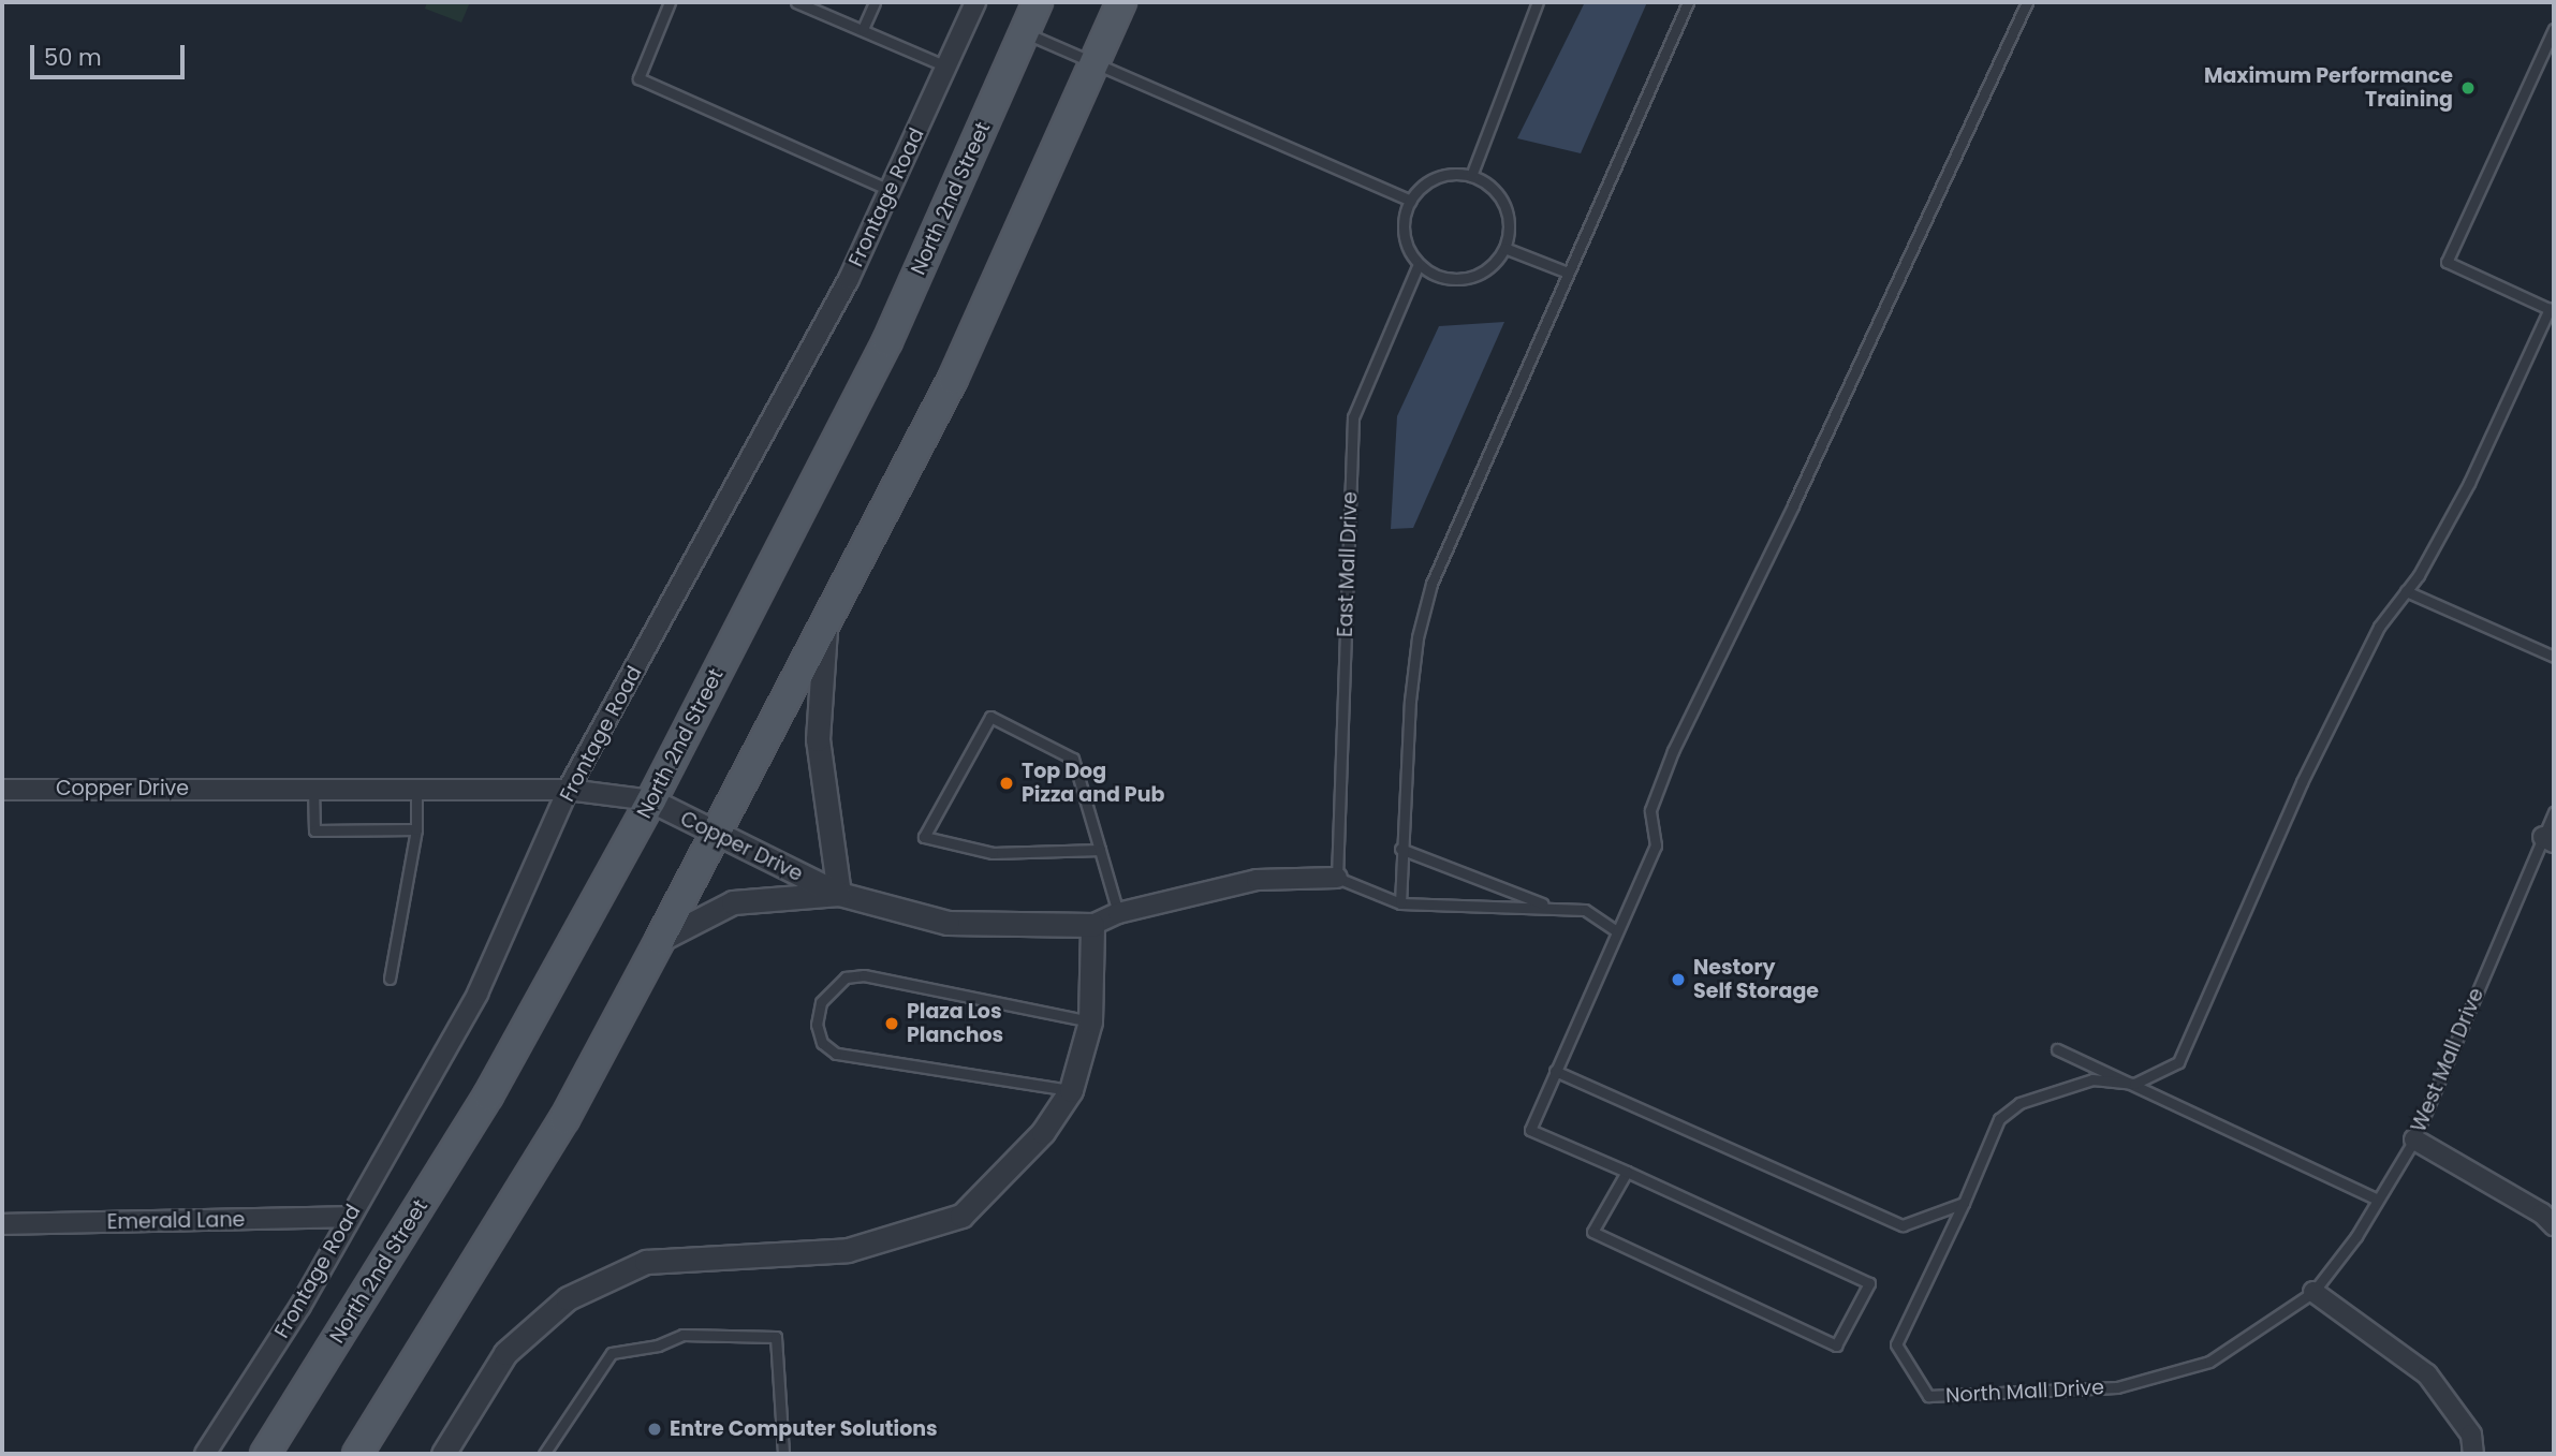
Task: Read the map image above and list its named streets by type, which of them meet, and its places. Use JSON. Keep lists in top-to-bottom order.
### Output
{
  "streets": {
    "main road": ["North 2nd Street"],
    "street": ["Frontage Road", "Copper Drive", "Emerald Lane"],
    "lane": ["East Mall Drive", "West Mall Drive", "North Mall Drive"]
  },
  "crossings": [
    ["Frontage Road", "Copper Drive"],
    ["Frontage Road", "Emerald Lane"],
    ["North 2nd Street", "Copper Drive"],
    ["East Mall Drive", "Copper Drive"],
    ["West Mall Drive", "North Mall Drive"]
  ],
  "places": [
    "Maximum Performance Training",
    "Top Dog Pizza and Pub",
    "Nestory Self Storage",
    "Plaza Los Planchos",
    "Entre Computer Solutions"
  ],
  "scale_bar": "50 m"
}
